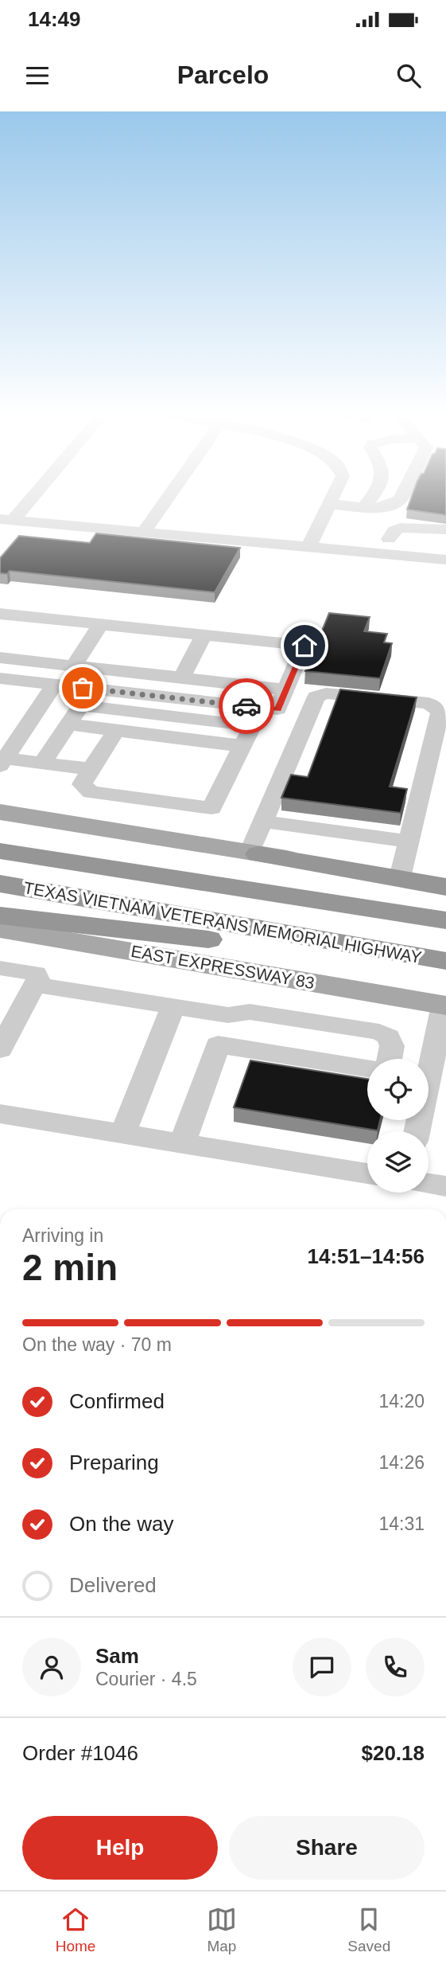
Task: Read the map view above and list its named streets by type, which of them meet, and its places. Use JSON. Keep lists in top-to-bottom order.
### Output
{
  "streets": {
    "highway": ["TEXAS VIETNAM VETERANS MEMORIAL HIGHWAY"],
    "main road": ["EAST EXPRESSWAY 83"]
  },
  "page": {
    "status": "14:49",
    "header": "Parcelo",
    "heading": ["2 min", "Arriving in", "14:51–14:56"],
    "panel": [
      "Sam",
      "Courier · 4.5",
      "Order #1046",
      "$20.18"
    ],
    "bar": "On the way · 70 m",
    "list": [
      ["Confirmed", "14:20"],
      ["Preparing", "14:26"],
      ["On the way", "14:31"],
      "Delivered"
    ],
    "buttons": ["Help", "Share"],
    "tabs": ["Home", "Map", "Saved"]
  }
}
